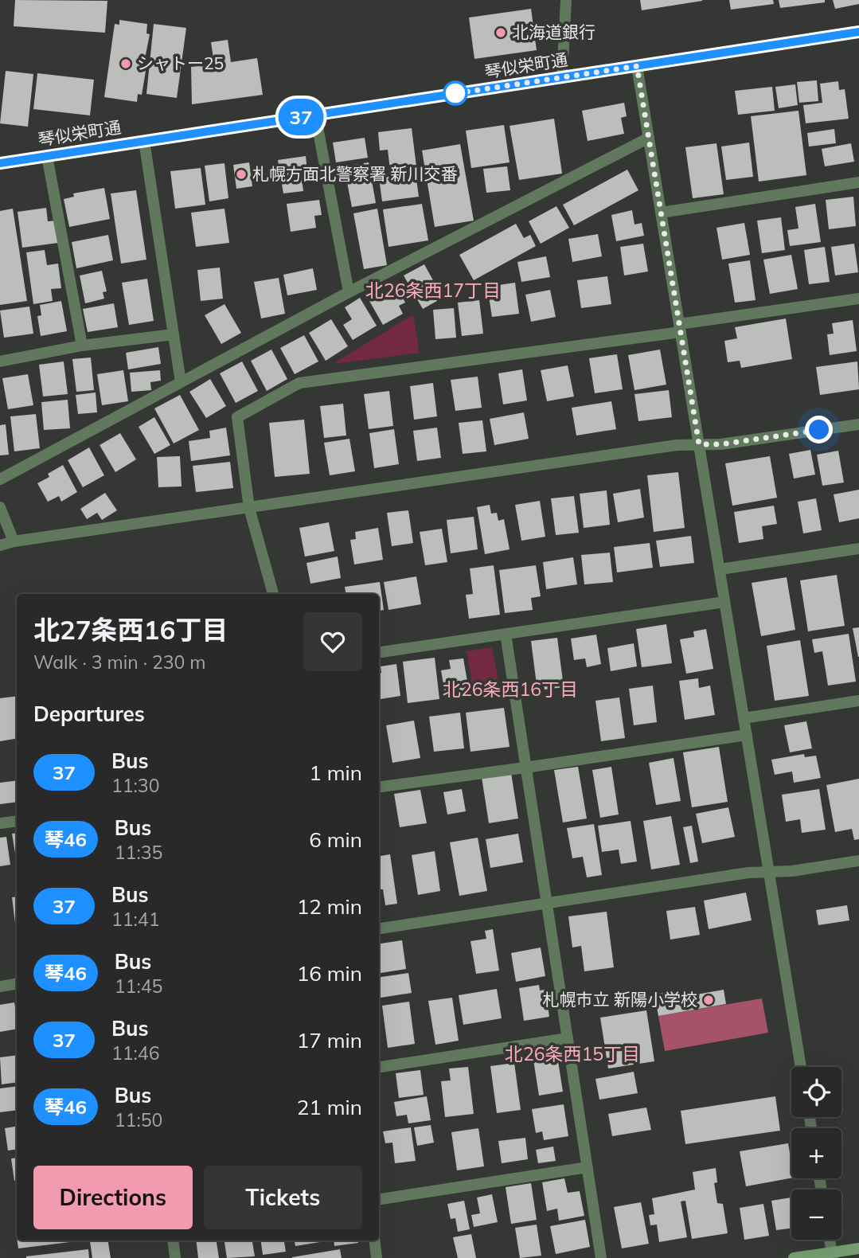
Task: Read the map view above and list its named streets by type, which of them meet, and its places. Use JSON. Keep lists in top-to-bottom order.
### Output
{
  "streets": {
    "main road": ["琴似栄町通"]
  },
  "districts": ["北26条西17丁目", "北26条西16丁目", "北26条西15丁目"],
  "places": [
    "北海道銀行",
    "シャトー25",
    "札幌方面北警察署 新川交番",
    "札幌市立 新陽小学校"
  ],
  "lines": ["bus line 37"],
  "page": {
    "on_map": "37",
    "heading": [
      ["北27条西16丁目", "Walk · 3 min · 230 m"],
      "Departures"
    ],
    "list": [
      {
        "mark": "37",
        "name": "Bus",
        "note": "11:30",
        "value": "1 min"
      },
      {
        "mark": "琴46",
        "name": "Bus",
        "note": "11:35",
        "value": "6 min"
      },
      {
        "mark": "37",
        "name": "Bus",
        "note": "11:41",
        "value": "12 min"
      },
      {
        "mark": "琴46",
        "name": "Bus",
        "note": "11:45",
        "value": "16 min"
      },
      {
        "mark": "37",
        "name": "Bus",
        "note": "11:46",
        "value": "17 min"
      },
      {
        "mark": "琴46",
        "name": "Bus",
        "note": "11:50",
        "value": "21 min"
      }
    ],
    "map_buttons": ["+", "−"],
    "buttons": ["Directions", "Tickets"]
  }
}
